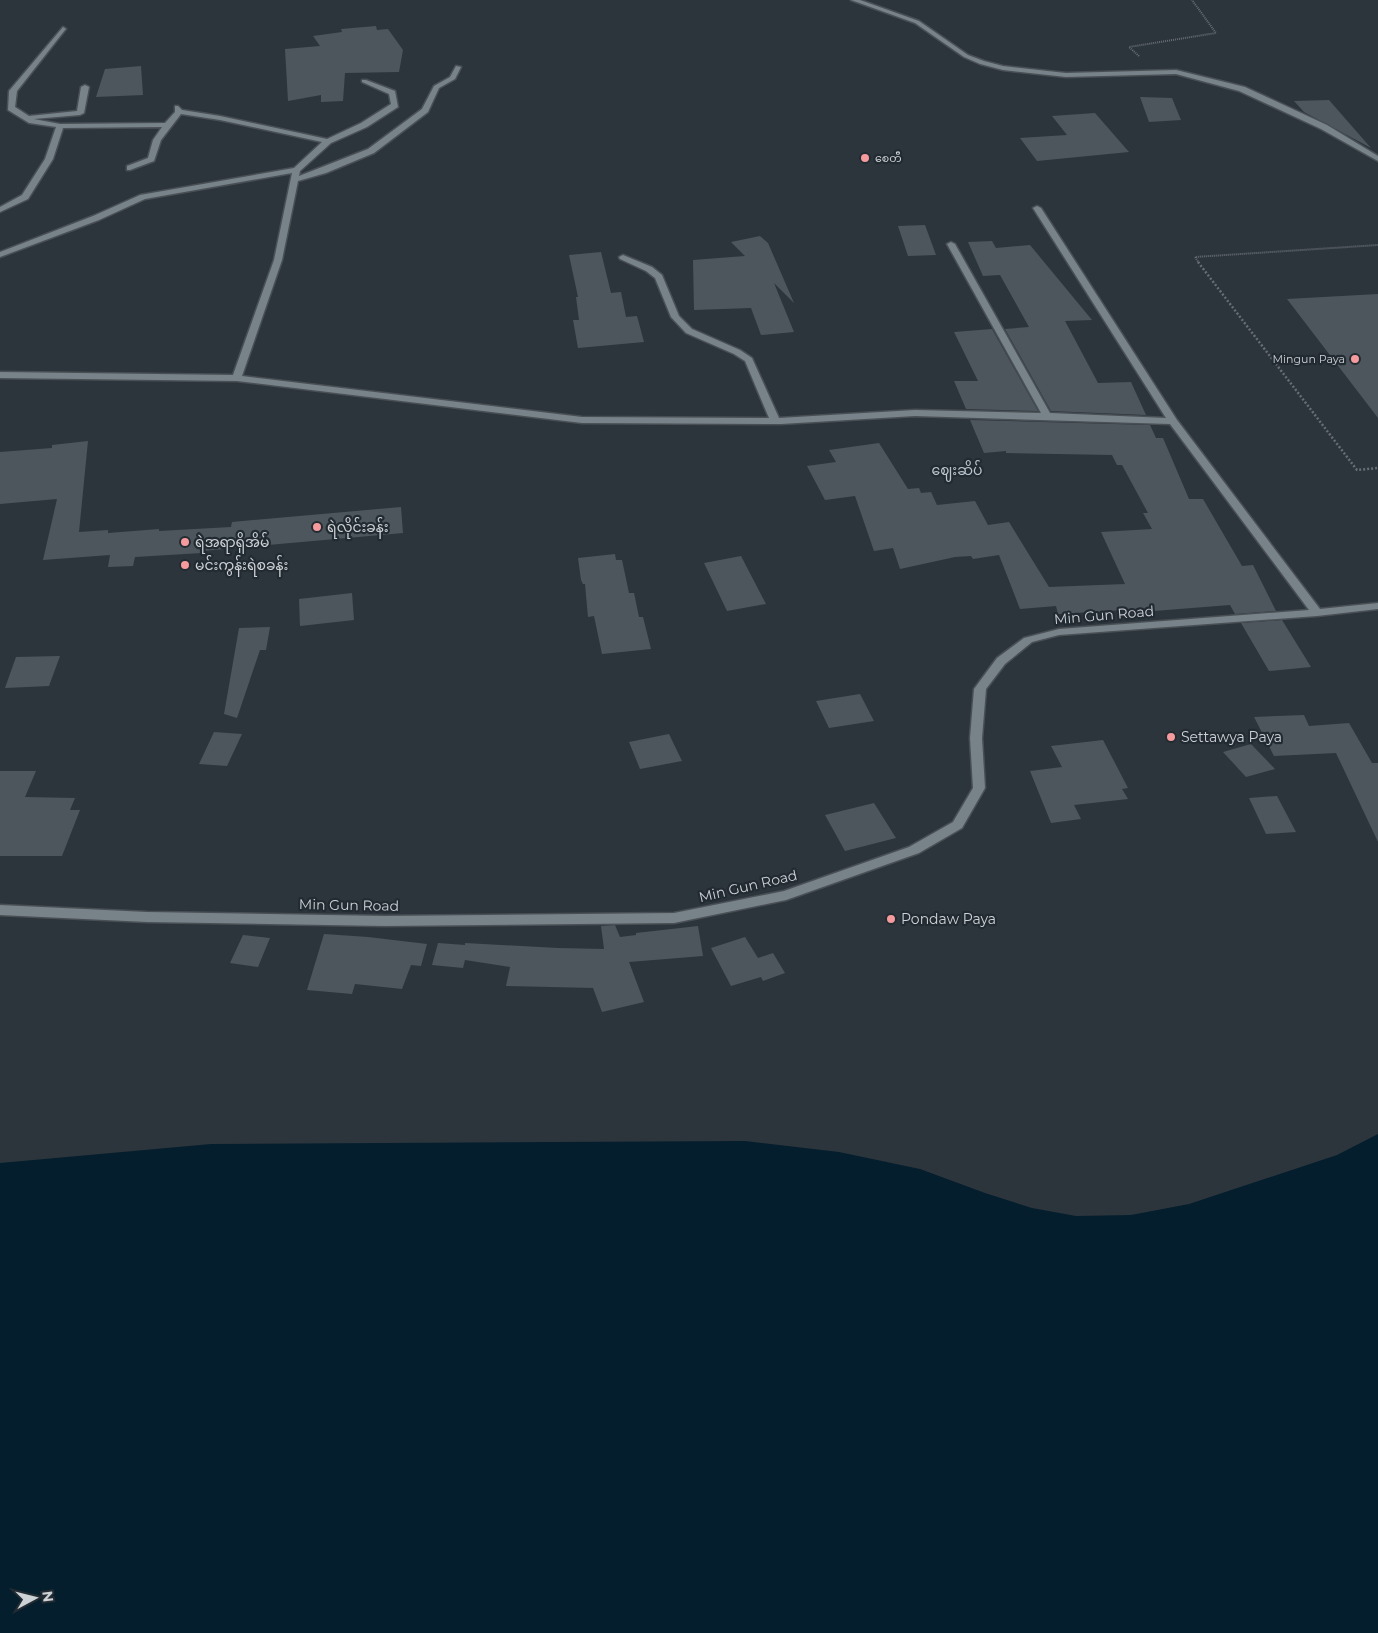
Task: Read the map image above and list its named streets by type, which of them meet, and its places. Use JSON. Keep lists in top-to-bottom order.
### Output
{
  "streets": {
    "street": ["Min Gun Road"]
  },
  "districts": ["ဈေးဆိပ်"],
  "places": [
    "စေတီ",
    "Mingun Paya",
    "ရဲလိုင်းခန်း",
    "ရဲအရာရှိအိမ်",
    "မင်းကွန်းရဲစခန်း",
    "Settawya Paya",
    "Pondaw Paya"
  ],
  "north": "right"
}
